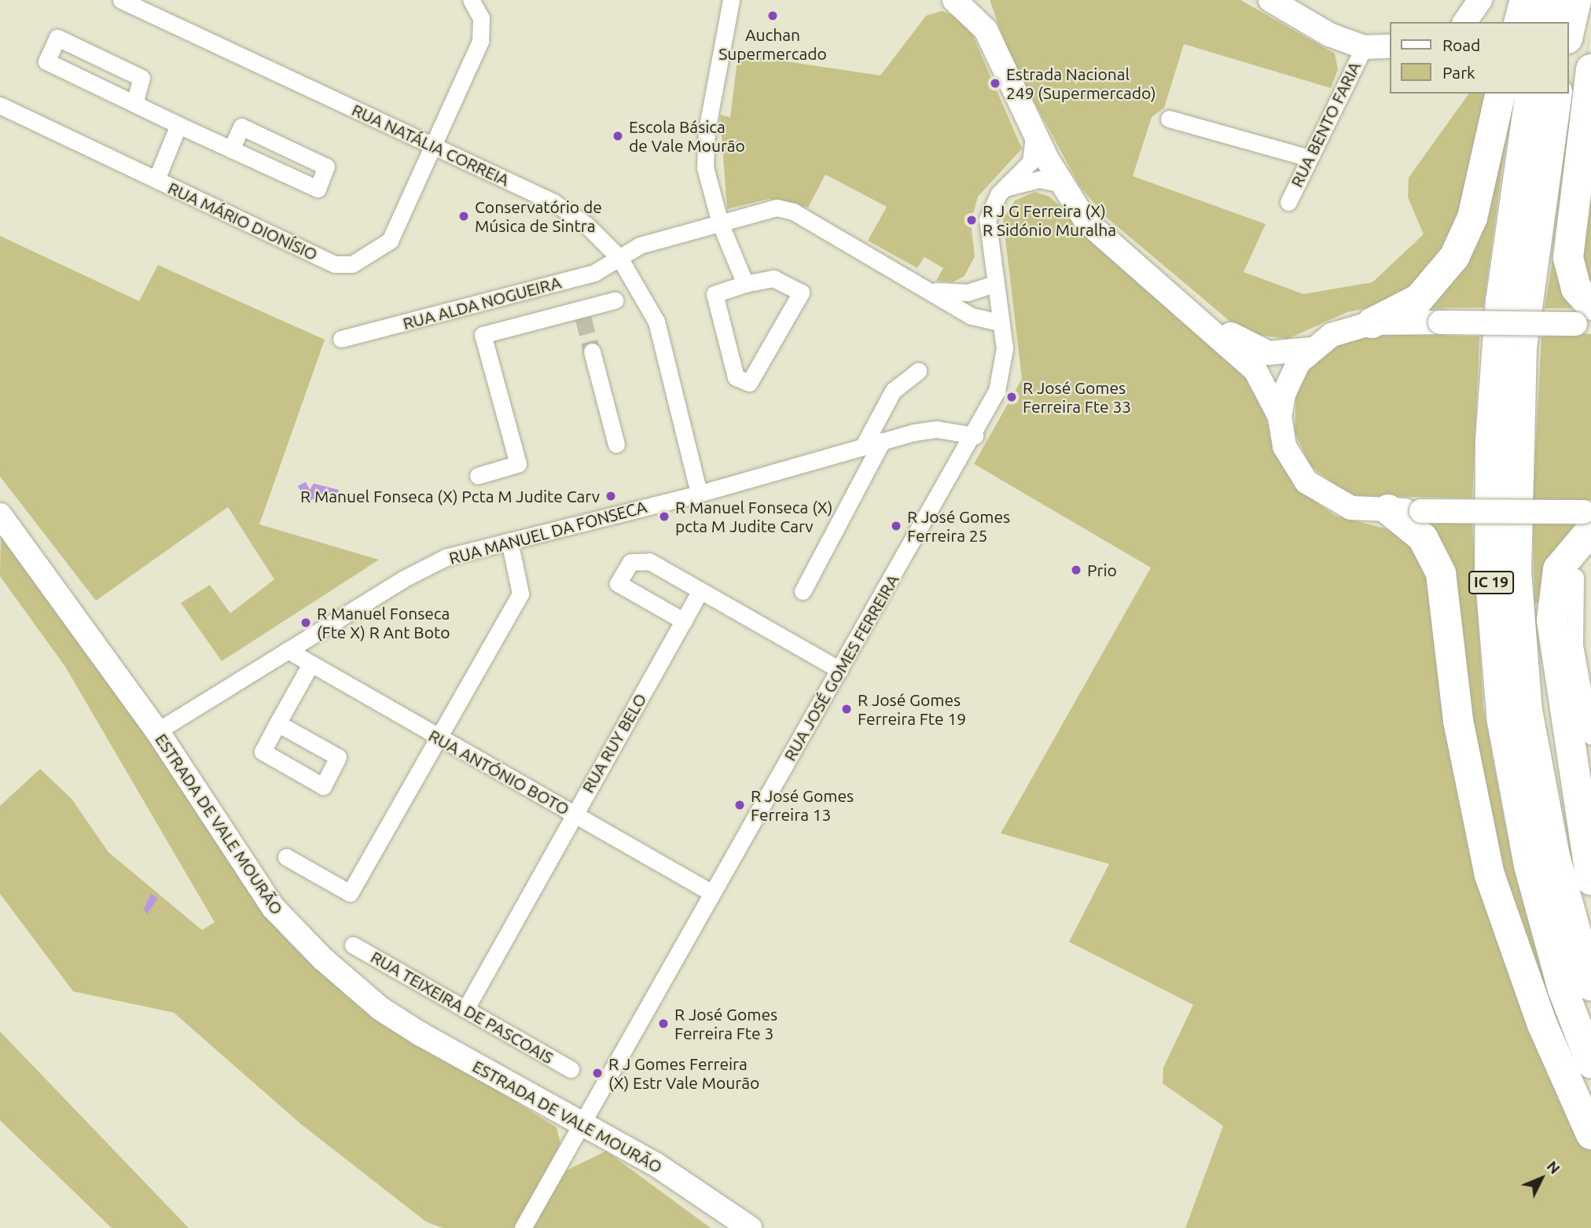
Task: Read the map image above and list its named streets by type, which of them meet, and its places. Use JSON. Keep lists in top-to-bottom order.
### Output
{
  "streets": {
    "highway": ["IC 19"],
    "street": [
      "RUA BENTO FARIA",
      "RUA NATÁLIA CORREIA",
      "RUA MÁRIO DIONÍSIO",
      "RUA ALDA NOGUEIRA",
      "RUA MANUEL DA FONSECA",
      "RUA JOSÉ GOMES FERREIRA",
      "RUA RUY BELO",
      "RUA ANTÓNIO BOTO",
      "ESTRADA DE VALE MOURÃO",
      "RUA TEIXEIRA DE PASCOAIS"
    ]
  },
  "crossings": [
    ["RUA NATÁLIA CORREIA", "RUA MÁRIO DIONÍSIO"],
    ["RUA NATÁLIA CORREIA", "RUA ALDA NOGUEIRA"],
    ["RUA NATÁLIA CORREIA", "RUA MANUEL DA FONSECA"],
    ["RUA ALDA NOGUEIRA", "RUA JOSÉ GOMES FERREIRA"],
    ["RUA MANUEL DA FONSECA", "RUA JOSÉ GOMES FERREIRA"],
    ["RUA MANUEL DA FONSECA", "RUA ANTÓNIO BOTO"],
    ["RUA MANUEL DA FONSECA", "ESTRADA DE VALE MOURÃO"],
    ["RUA JOSÉ GOMES FERREIRA", "RUA ANTÓNIO BOTO"],
    ["RUA JOSÉ GOMES FERREIRA", "ESTRADA DE VALE MOURÃO"],
    ["RUA RUY BELO", "RUA ANTÓNIO BOTO"],
    ["RUA RUY BELO", "RUA TEIXEIRA DE PASCOAIS"]
  ],
  "places": [
    "Auchan Supermercado",
    "Estrada Nacional 249 (Supermercado)",
    "Escola Básica de Vale Mourão",
    "Conservatório de Música de Sintra",
    "R J G Ferreira (X) R Sidónio Muralha",
    "R José Gomes Ferreira Fte 33",
    "R Manuel Fonseca (X) Pcta M Judite Carv",
    "R Manuel Fonseca (X) pcta M Judite Carv",
    "R José Gomes Ferreira 25",
    "Prio",
    "R Manuel Fonseca (Fte X) R Ant Boto",
    "R José Gomes Ferreira Fte 19",
    "R José Gomes Ferreira 13",
    "R José Gomes Ferreira Fte 3",
    "R J Gomes Ferreira (X) Estr Vale Mourão"
  ],
  "legend": ["Road", "Park"],
  "north": "top right"
}
